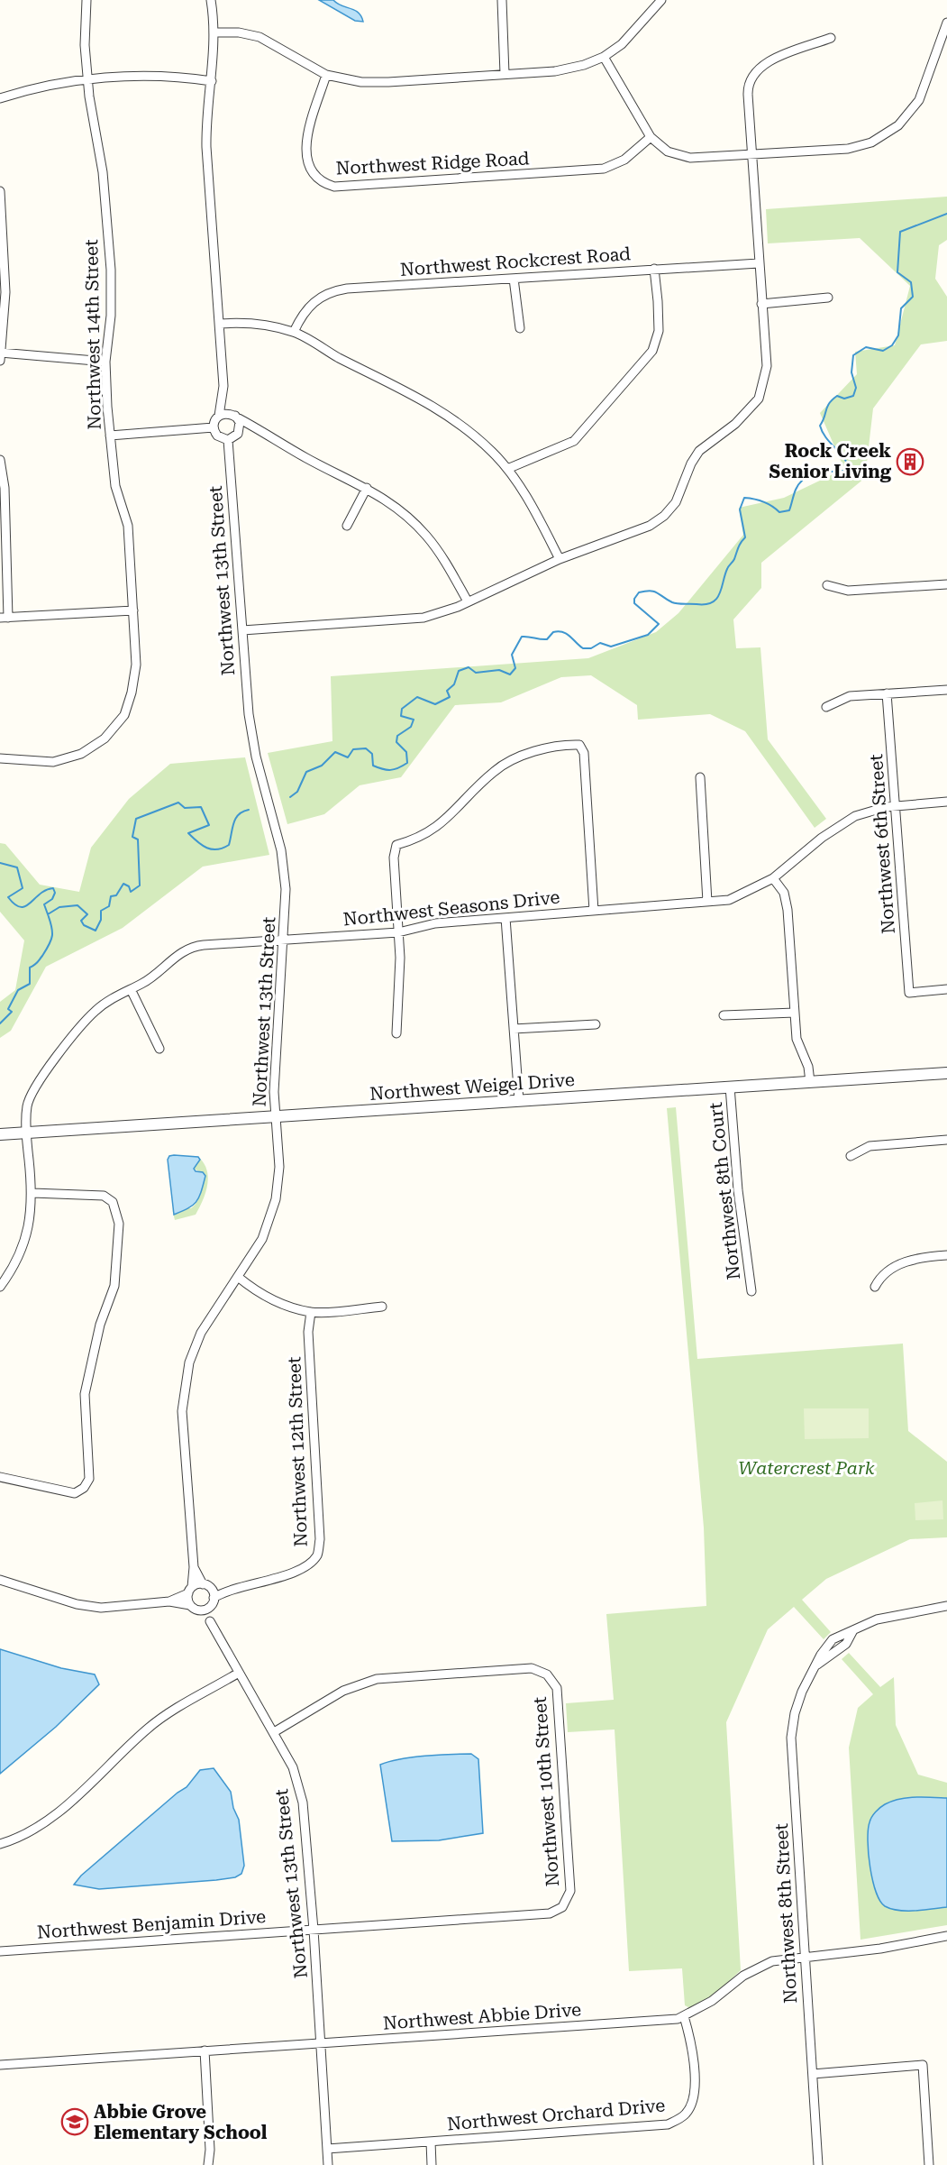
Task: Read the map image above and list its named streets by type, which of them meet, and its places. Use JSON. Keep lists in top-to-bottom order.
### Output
{
  "streets": {
    "street": [
      "Northwest Ridge Road",
      "Northwest Rockcrest Road",
      "Northwest 14th Street",
      "Northwest 13th Street",
      "Northwest 6th Street",
      "Northwest Seasons Drive",
      "Northwest Weigel Drive",
      "Northwest 8th Court",
      "Northwest 12th Street",
      "Northwest 10th Street",
      "Northwest 8th Street",
      "Northwest Benjamin Drive",
      "Northwest Abbie Drive",
      "Northwest Orchard Drive"
    ]
  },
  "crossings": [
    ["Northwest 13th Street", "Northwest Seasons Drive"],
    ["Northwest 13th Street", "Northwest Weigel Drive"],
    ["Northwest 13th Street", "Northwest 10th Street"],
    ["Northwest 13th Street", "Northwest Benjamin Drive"],
    ["Northwest 13th Street", "Northwest Abbie Drive"],
    ["Northwest 13th Street", "Northwest Orchard Drive"],
    ["Northwest 6th Street", "Northwest Seasons Drive"],
    ["Northwest Seasons Drive", "Northwest Weigel Drive"],
    ["Northwest Weigel Drive", "Northwest 8th Court"],
    ["Northwest 10th Street", "Northwest Benjamin Drive"],
    ["Northwest 8th Street", "Northwest Abbie Drive"],
    ["Northwest Abbie Drive", "Northwest Orchard Drive"]
  ],
  "parks": ["Watercrest Park"],
  "places": {
    "building": ["Rock Creek Senior Living"],
    "school or university": ["Abbie Grove Elementary School"]
  }
}
